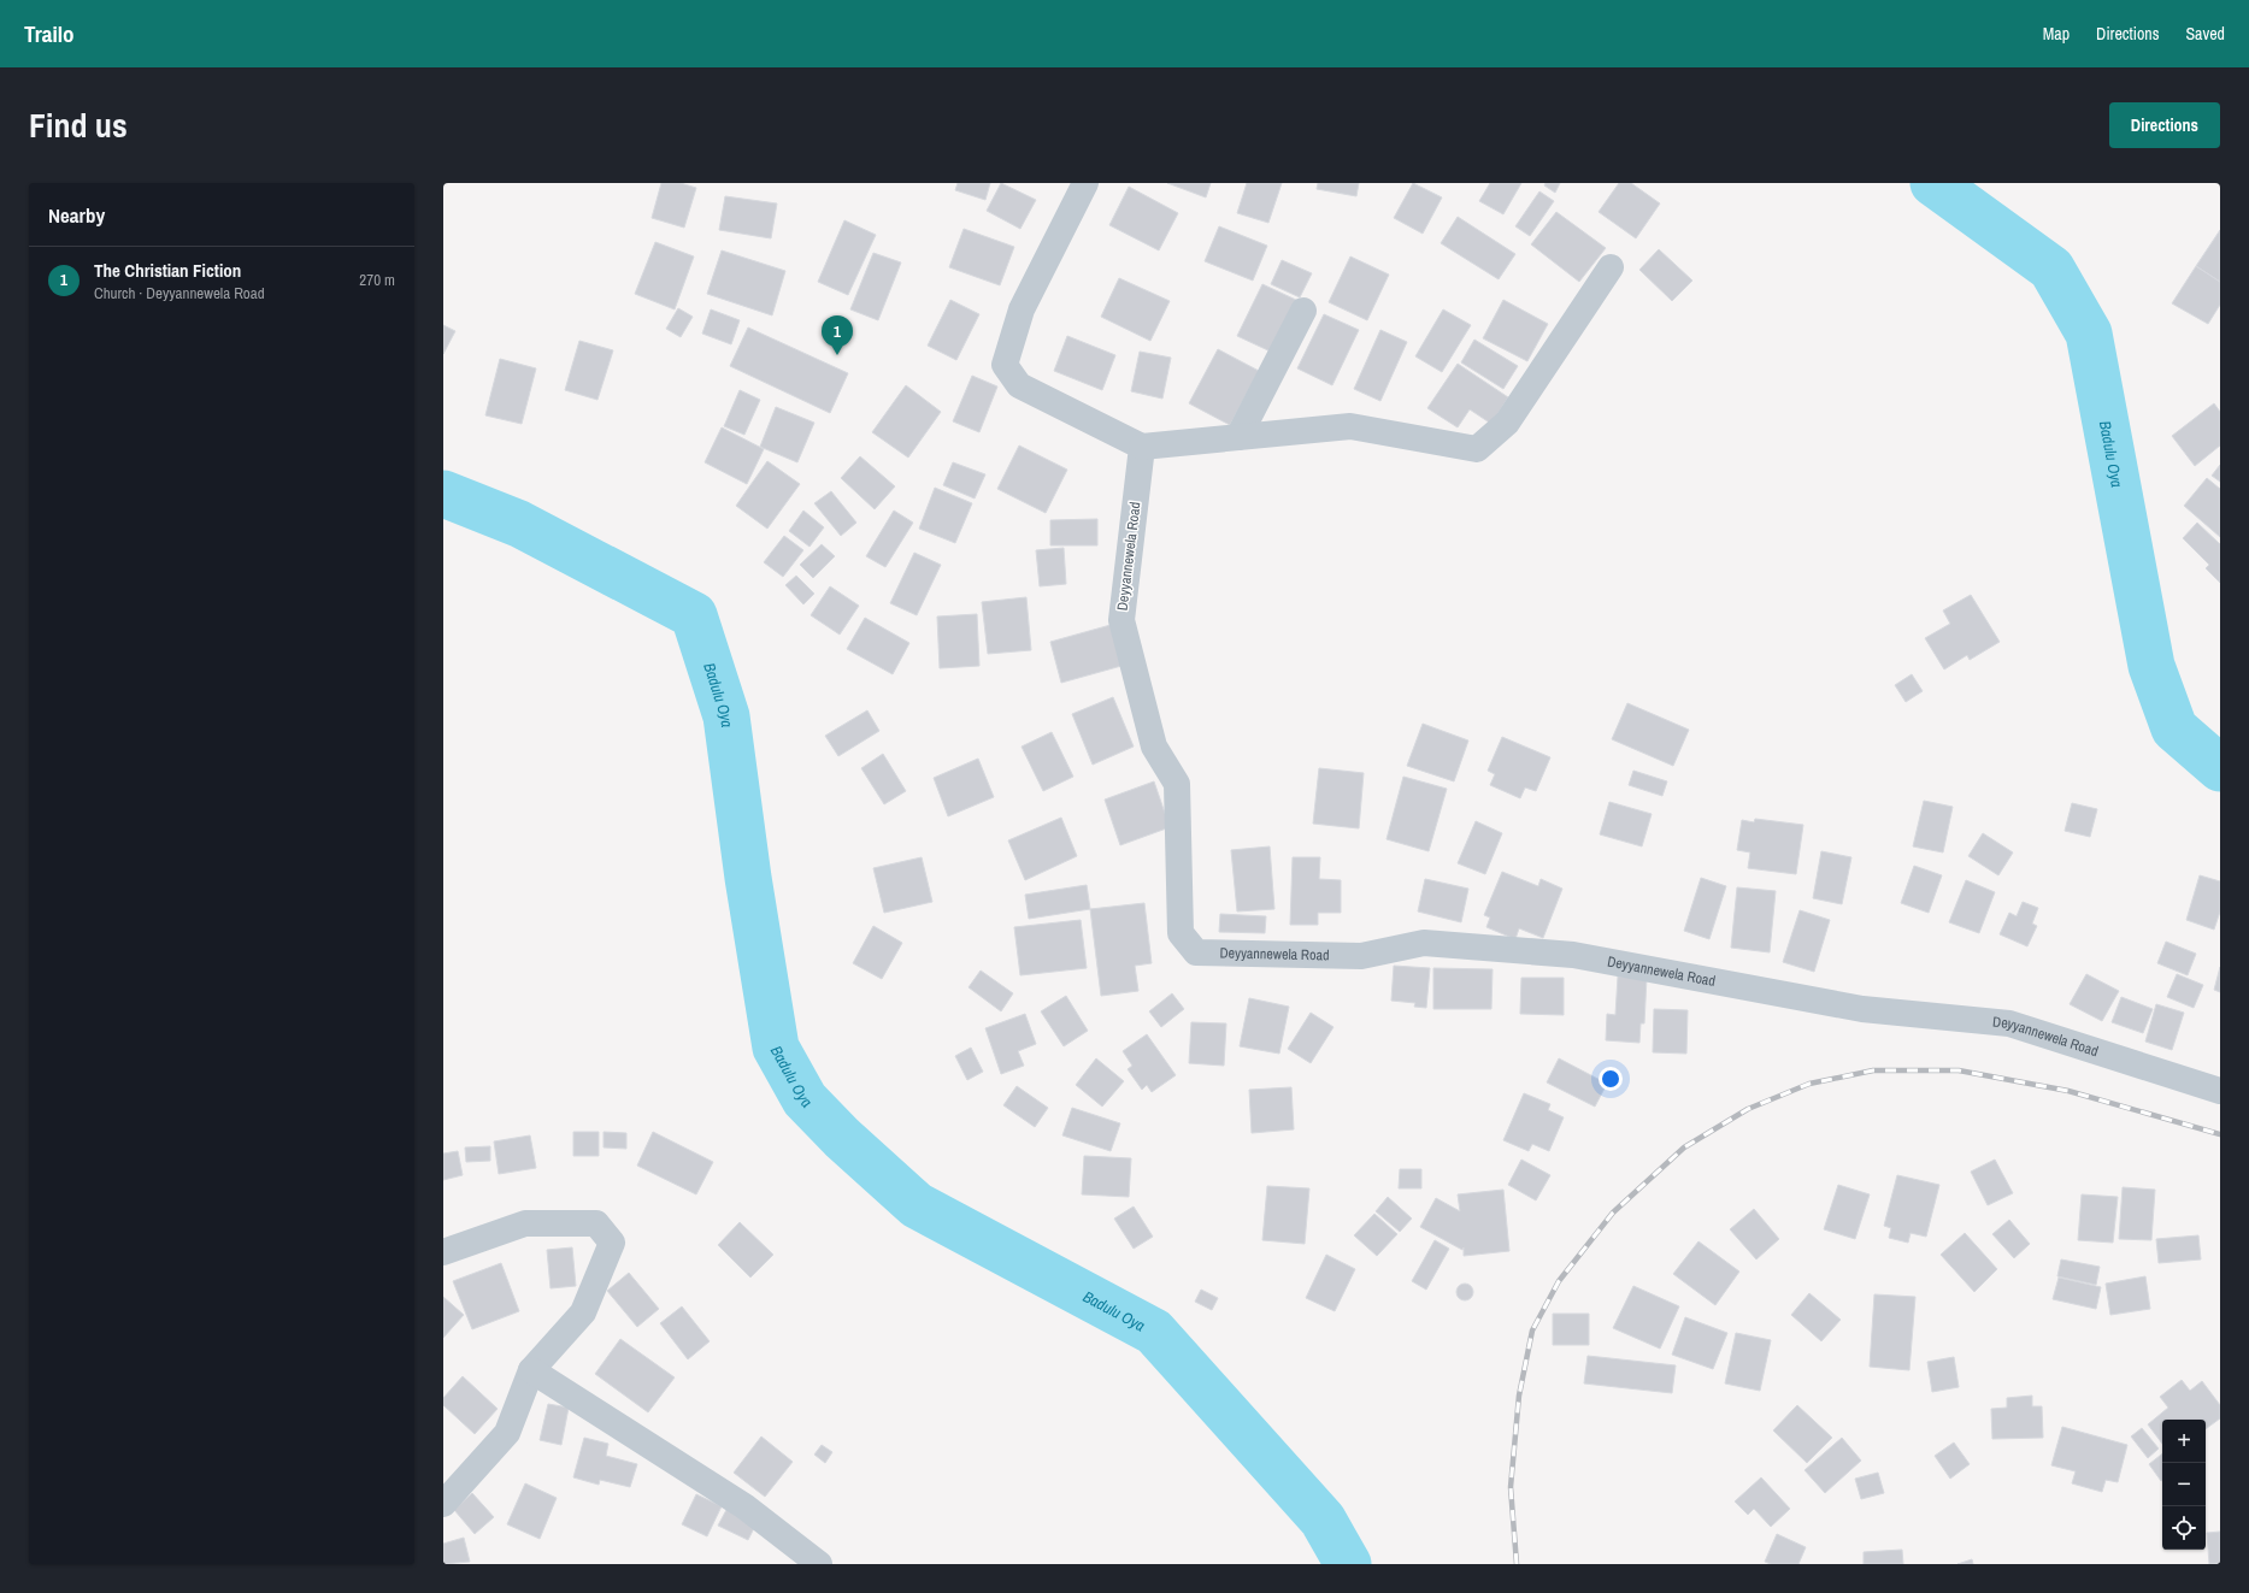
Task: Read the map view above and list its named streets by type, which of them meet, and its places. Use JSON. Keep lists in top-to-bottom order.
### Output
{
  "streets": {
    "street": ["Deyyannewela Road"]
  },
  "water": ["Badulu Oya"],
  "page": {
    "header": "Trailo",
    "nav": ["Map", "Directions", "Saved"],
    "title": "Find us",
    "buttons": "Directions",
    "heading": "Nearby",
    "list": [
      {
        "mark": "1",
        "name": "The Christian Fiction",
        "note": "Church · Deyyannewela Road",
        "value": "270 m"
      }
    ],
    "pins": "1",
    "map_buttons": ["+", "−"]
  }
}
